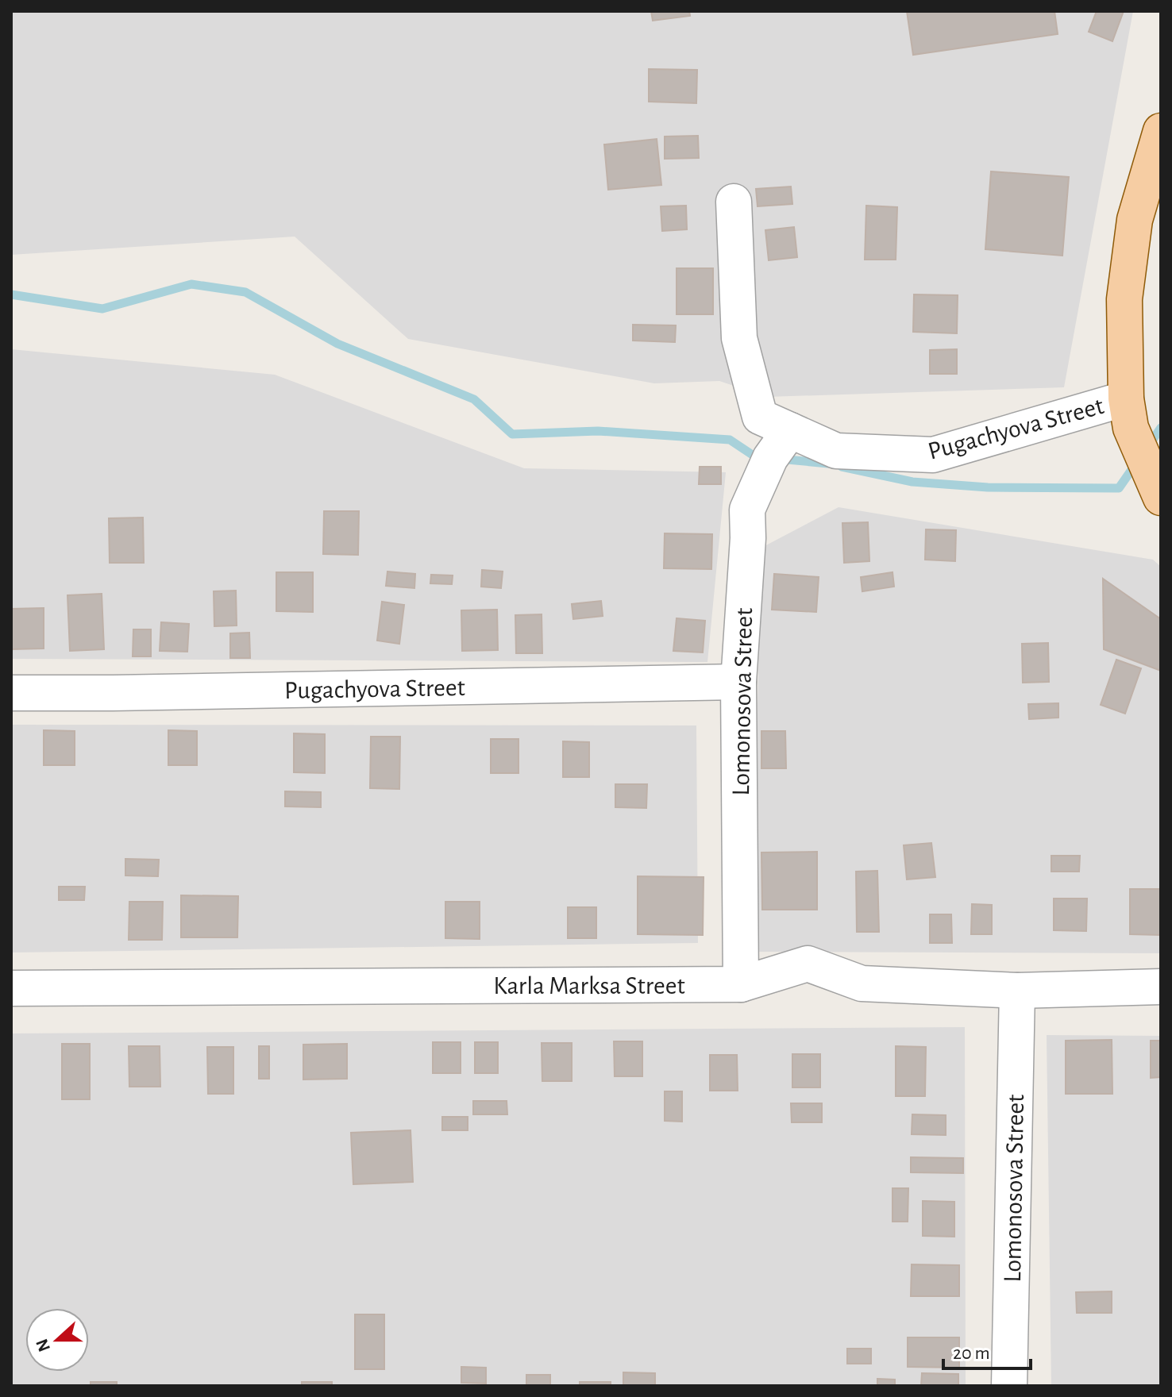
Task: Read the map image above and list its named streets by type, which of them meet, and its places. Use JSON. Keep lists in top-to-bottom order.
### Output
{
  "streets": {
    "street": ["Pugachyova Street", "Lomonosova Street", "Karla Marksa Street"]
  },
  "crossings": [
    ["Pugachyova Street", "Lomonosova Street"],
    ["Lomonosova Street", "Karla Marksa Street"]
  ],
  "scale_bar": "20 m",
  "north": "left"
}
